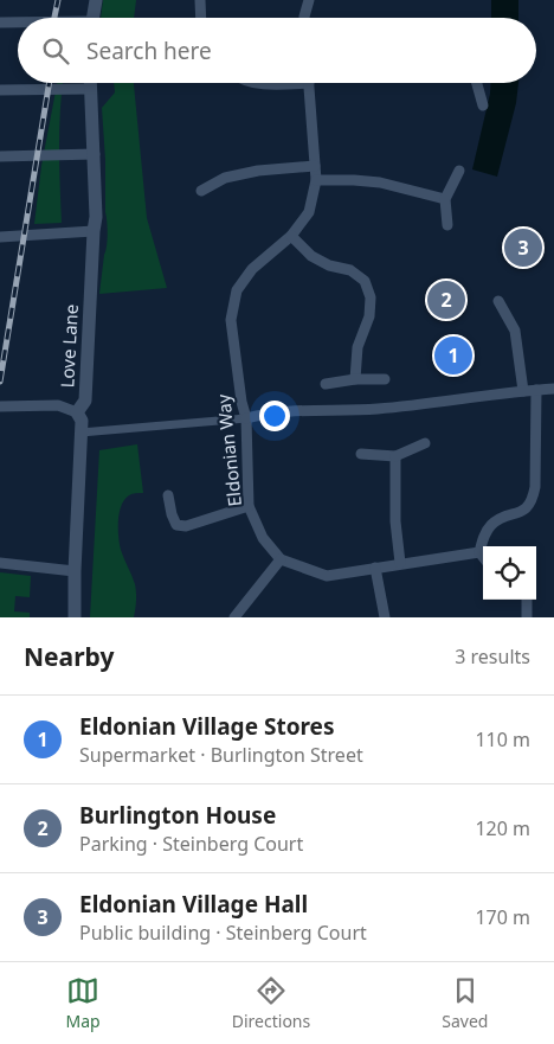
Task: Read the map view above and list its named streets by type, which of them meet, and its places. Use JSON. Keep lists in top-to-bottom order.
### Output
{
  "streets": {
    "street": ["Love Lane", "Eldonian Way"]
  },
  "page": {
    "search": "Search here",
    "pins": ["3", "2", "1"],
    "heading": ["Nearby", "3 results"],
    "list": [
      {
        "mark": "1",
        "name": "Eldonian Village Stores",
        "note": "Supermarket · Burlington Street",
        "value": "110 m"
      },
      {
        "mark": "2",
        "name": "Burlington House",
        "note": "Parking · Steinberg Court",
        "value": "120 m"
      },
      {
        "mark": "3",
        "name": "Eldonian Village Hall",
        "note": "Public building · Steinberg Court",
        "value": "170 m"
      }
    ],
    "nav": ["Map", "Directions", "Saved"]
  }
}
